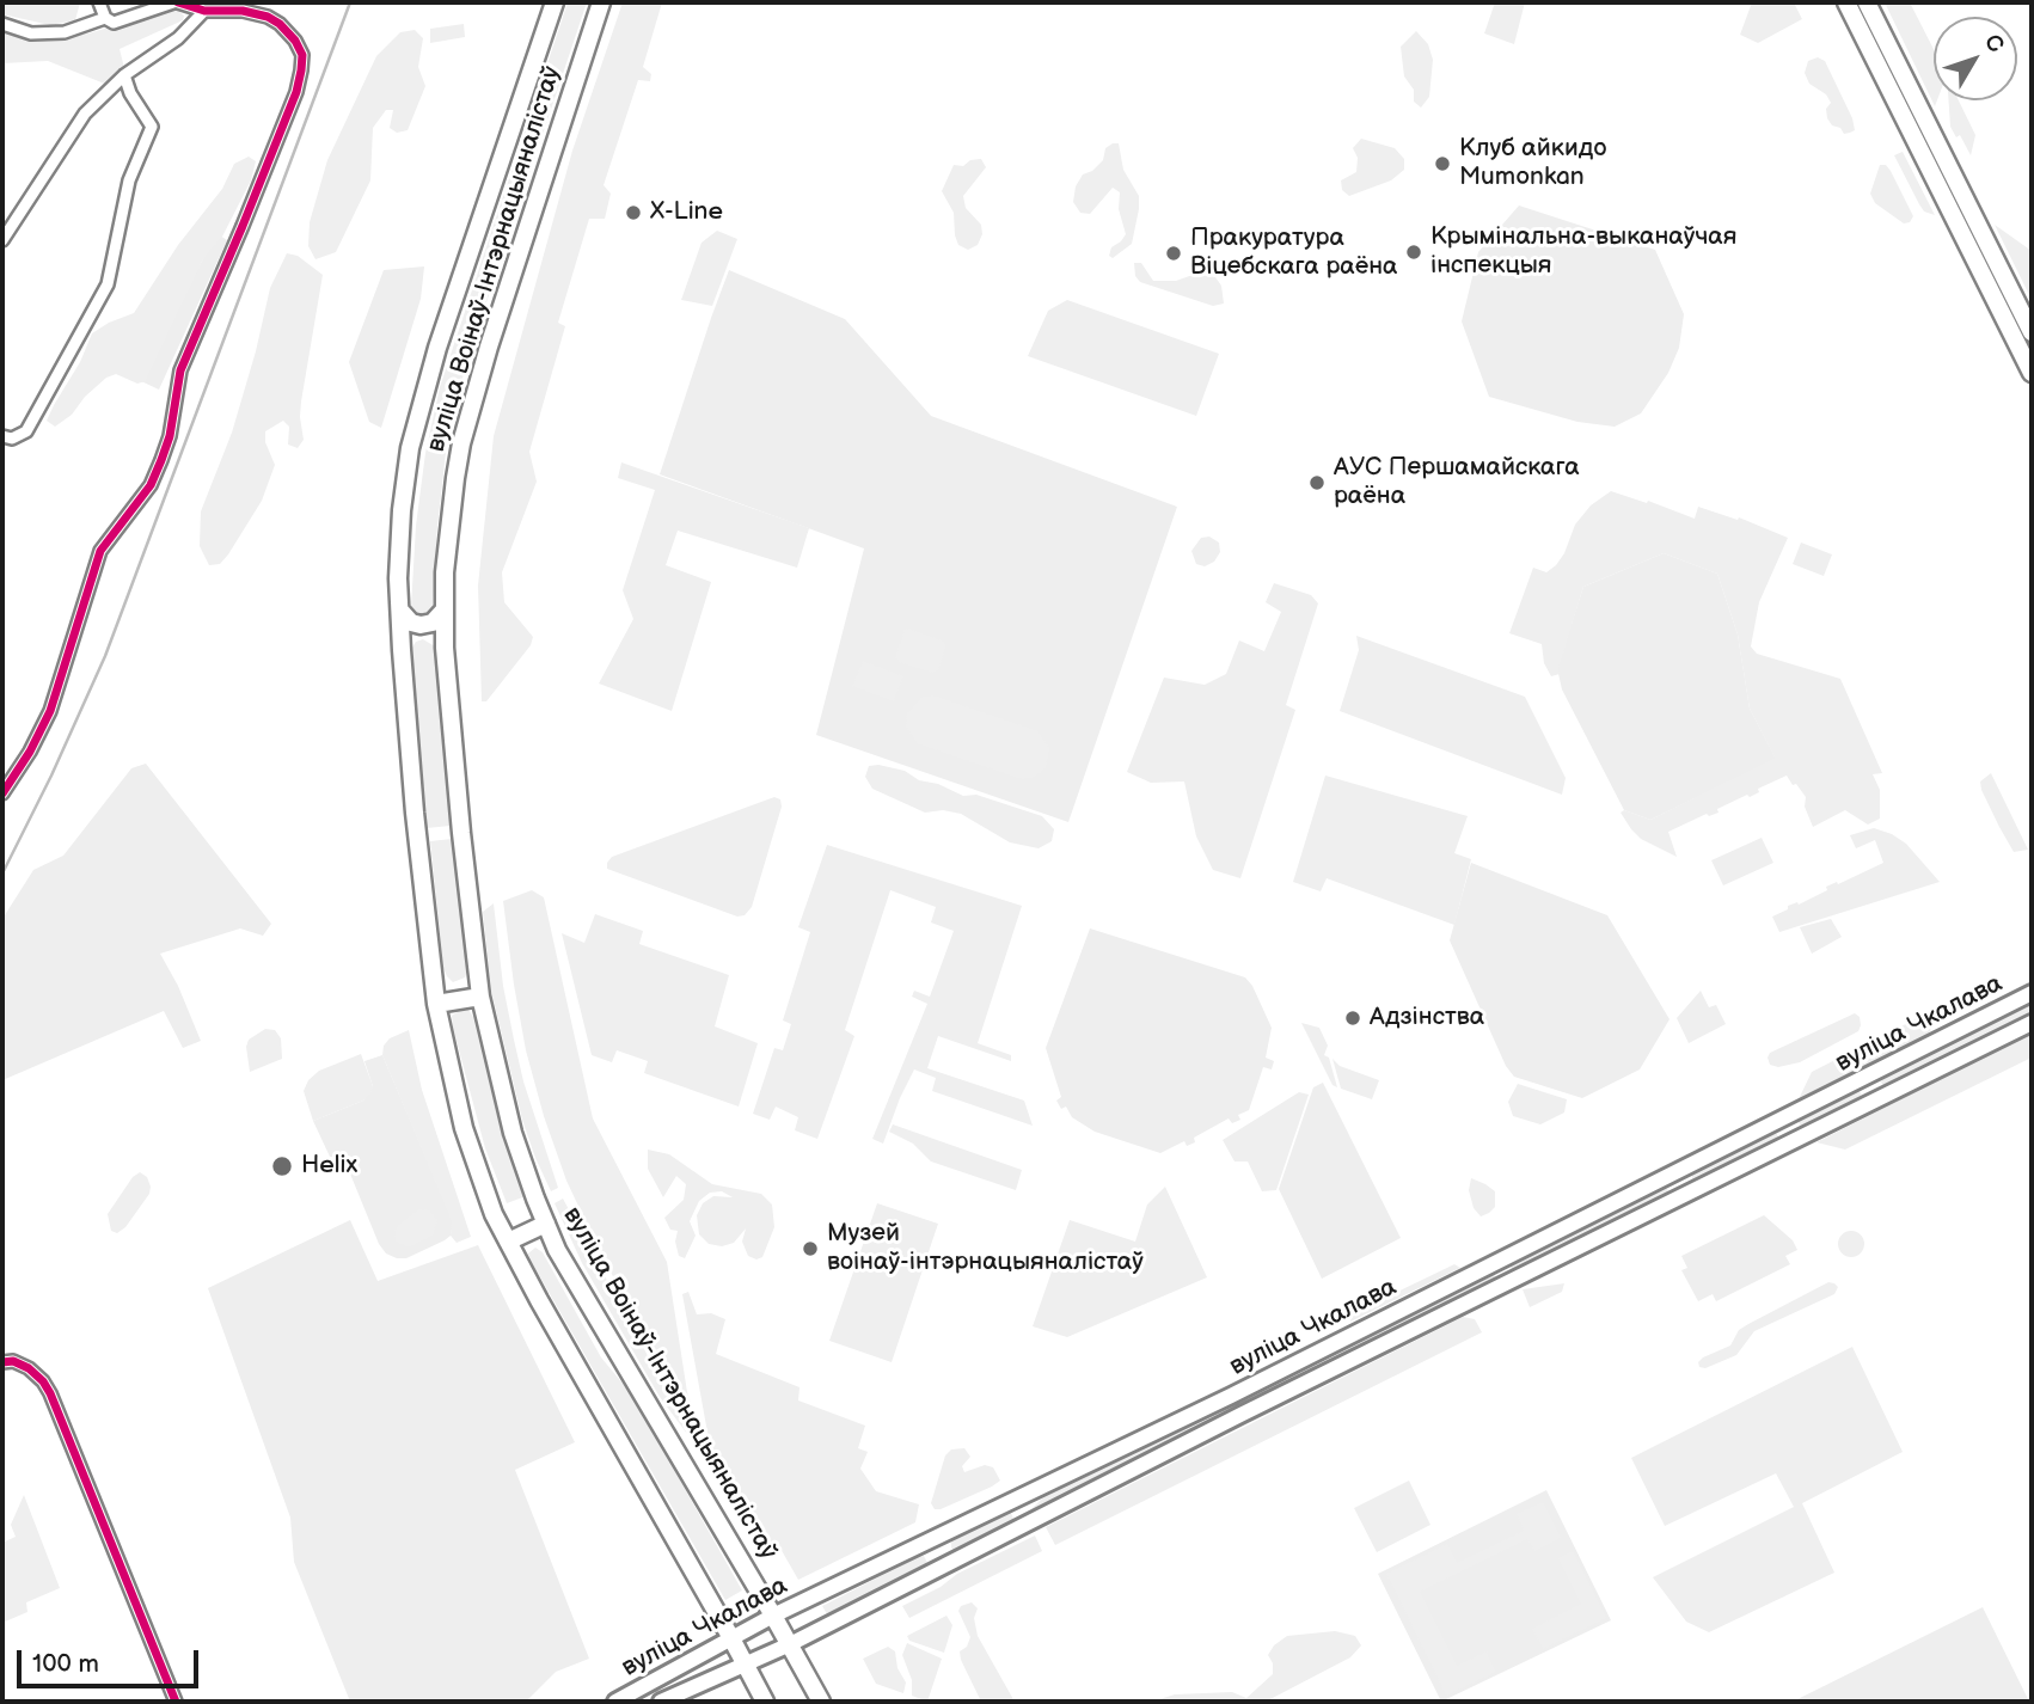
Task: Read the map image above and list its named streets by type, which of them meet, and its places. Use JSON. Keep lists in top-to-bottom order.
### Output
{
  "streets": {
    "main road": ["вуліца Воінаў-Інтэрнацыяналістаў", "вуліца Чкалава"]
  },
  "crossings": [
    ["вуліца Воінаў-Інтэрнацыяналістаў", "вуліца Чкалава"]
  ],
  "places": [
    "Клуб айкидо Mumonkan",
    "X-Line",
    "Крымінальна-выканаўчая інспекцыя",
    "Пракуратура Віцебскага раёна",
    "АУС Першамайскага раёна",
    "Адзінства",
    "Helix",
    "Музей воінаў-інтэрнацыяналістаў"
  ],
  "scale_bar": "100 m",
  "north": "top right"
}
